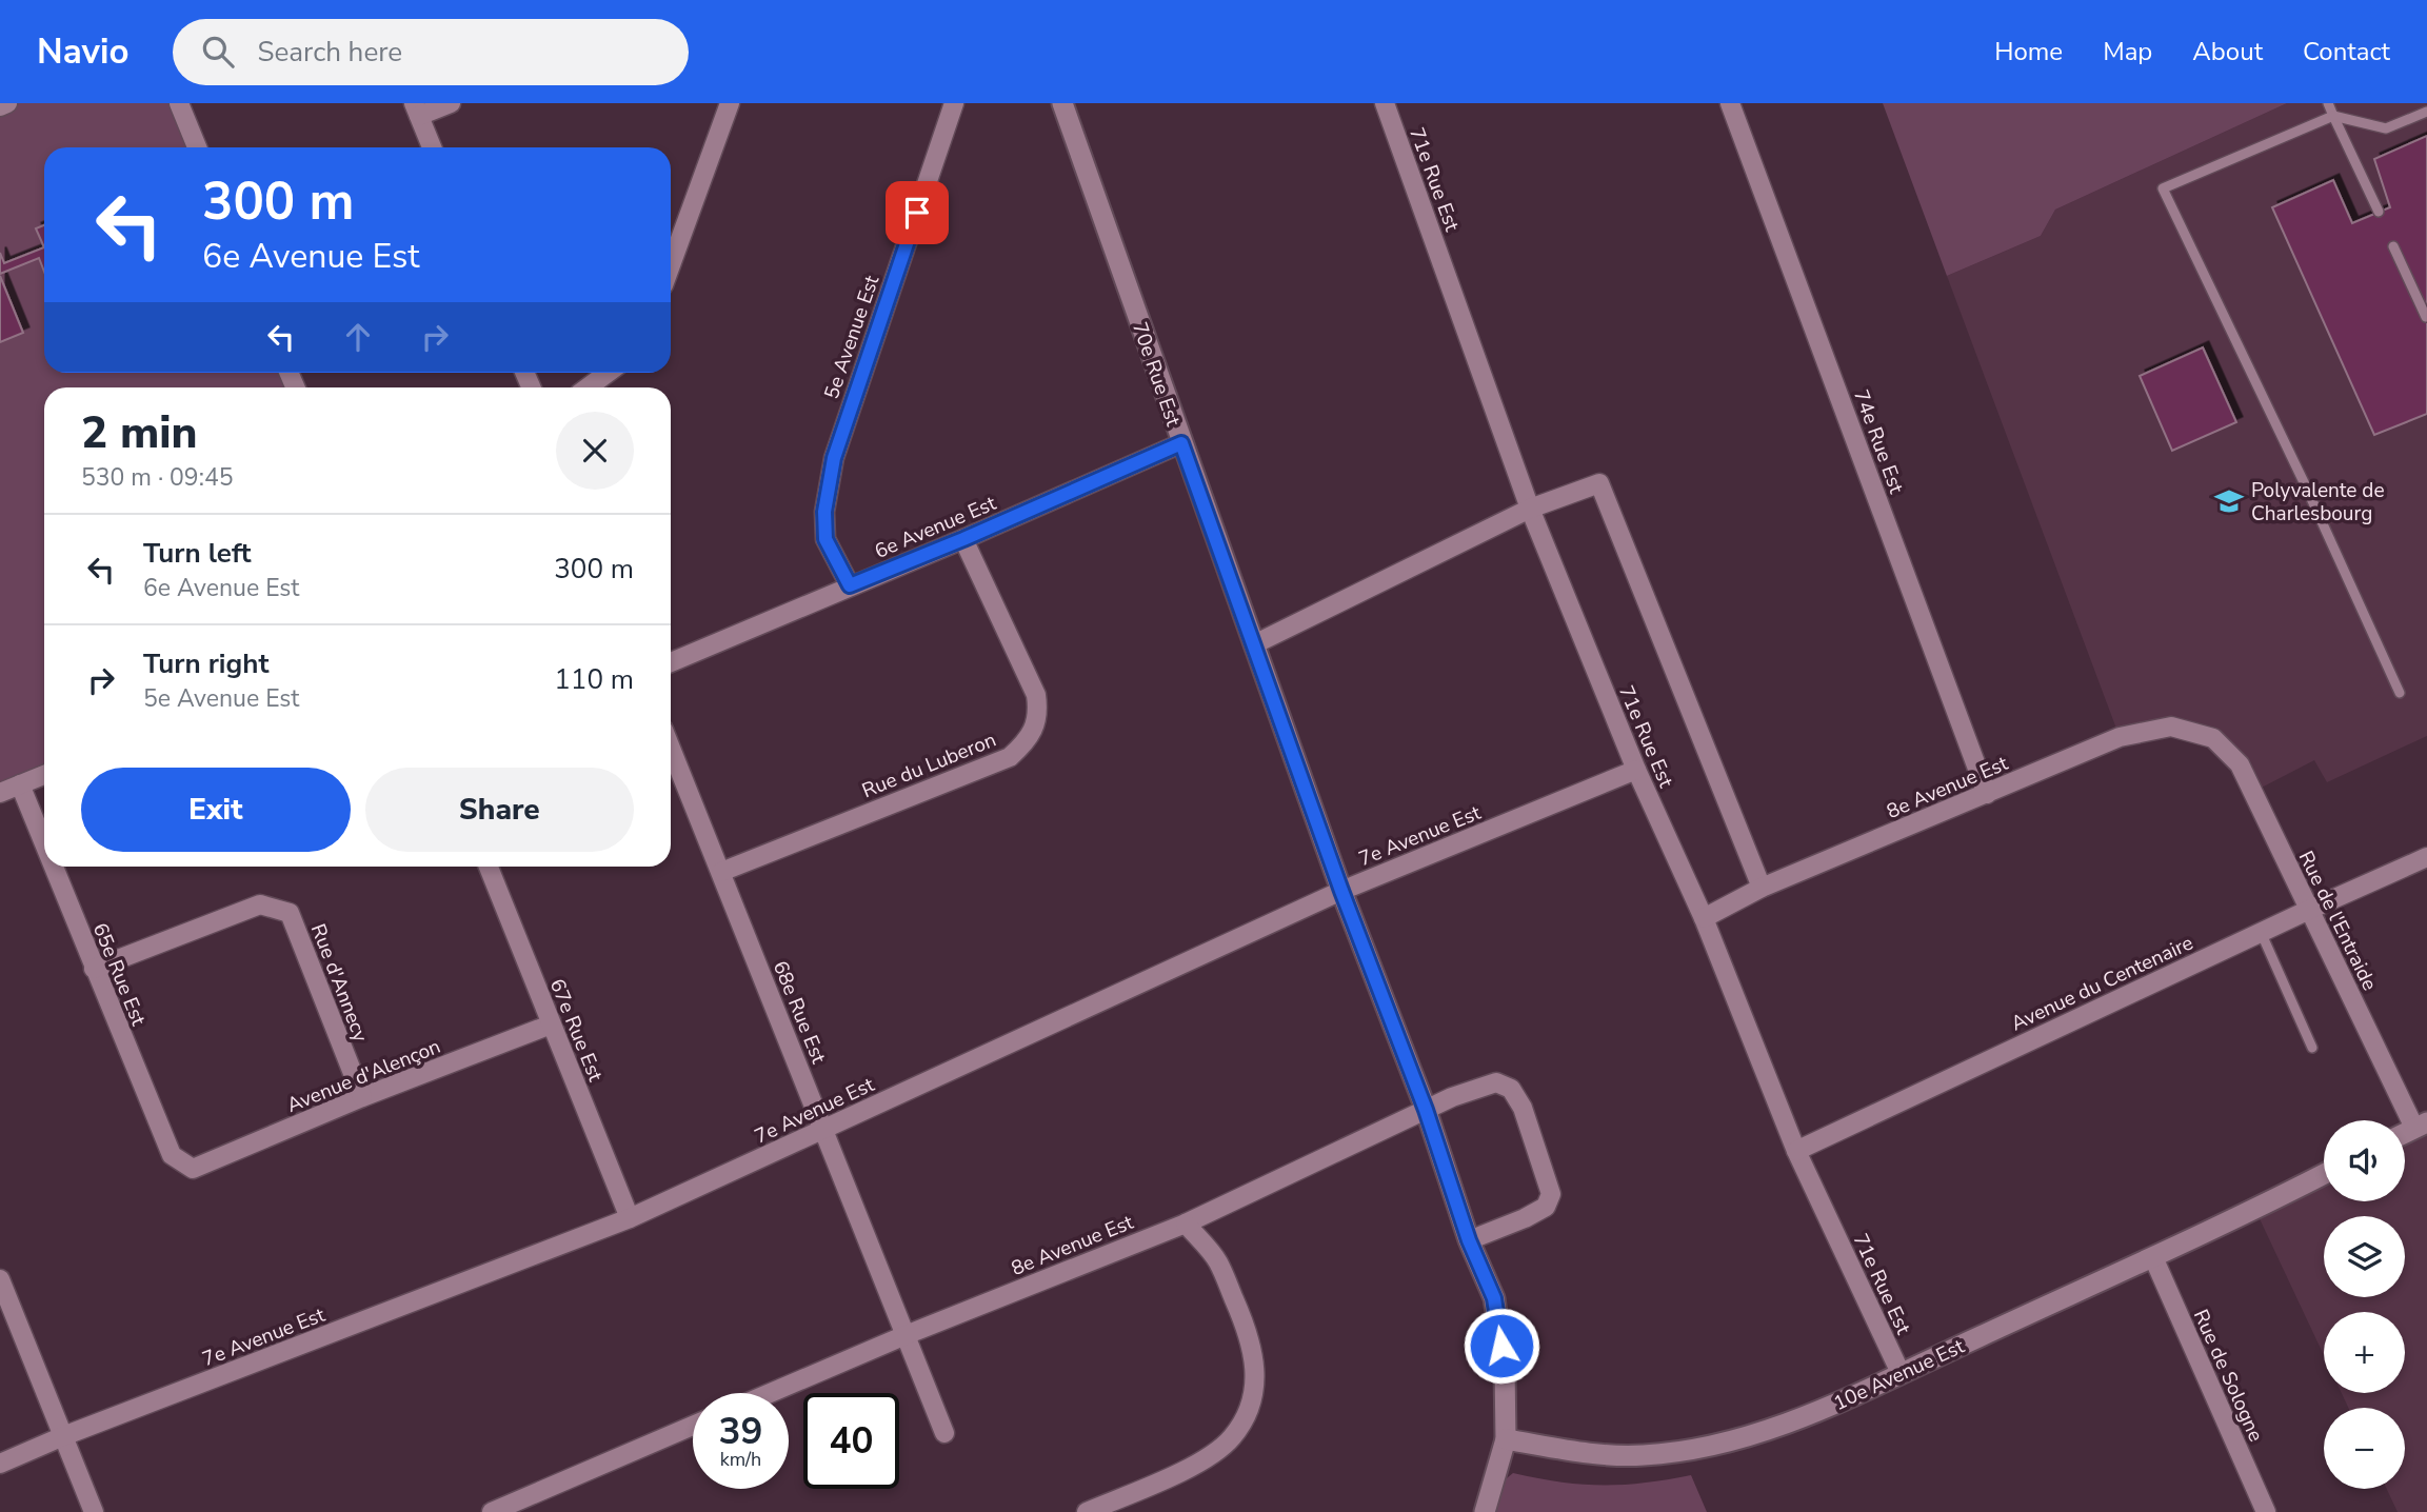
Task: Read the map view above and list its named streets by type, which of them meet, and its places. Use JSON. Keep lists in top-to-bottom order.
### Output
{
  "streets": {
    "street": [
      "71e Rue Est",
      "5e Avenue Est",
      "70e Rue Est",
      "74e Rue Est",
      "6e Avenue Est",
      "Rue du Luberon",
      "8e Avenue Est",
      "7e Avenue Est",
      "Rue de l'Entraide",
      "65e Rue Est",
      "Rue d'Annecy",
      "Avenue du Centenaire",
      "68e Rue Est",
      "67e Rue Est",
      "Avenue d'Alençon",
      "10e Avenue Est",
      "Rue de Sologne"
    ]
  },
  "crossings": [
    ["71e Rue Est", "8e Avenue Est"],
    ["71e Rue Est", "7e Avenue Est"],
    ["71e Rue Est", "Avenue du Centenaire"],
    ["71e Rue Est", "10e Avenue Est"],
    ["5e Avenue Est", "6e Avenue Est"],
    ["70e Rue Est", "6e Avenue Est"],
    ["70e Rue Est", "8e Avenue Est"],
    ["70e Rue Est", "7e Avenue Est"],
    ["70e Rue Est", "10e Avenue Est"],
    ["74e Rue Est", "8e Avenue Est"],
    ["6e Avenue Est", "Rue du Luberon"],
    ["Rue du Luberon", "68e Rue Est"],
    ["8e Avenue Est", "Rue de l'Entraide"],
    ["8e Avenue Est", "68e Rue Est"],
    ["7e Avenue Est", "68e Rue Est"],
    ["7e Avenue Est", "67e Rue Est"],
    ["Rue de l'Entraide", "Avenue du Centenaire"],
    ["65e Rue Est", "Rue d'Annecy"],
    ["65e Rue Est", "Avenue d'Alençon"],
    ["Rue d'Annecy", "Avenue d'Alençon"],
    ["67e Rue Est", "Avenue d'Alençon"],
    ["10e Avenue Est", "Rue de Sologne"]
  ],
  "places": {
    "school or university": ["Polyvalente de Charlesbourg"]
  },
  "page": {
    "header": "Navio",
    "search": "Search here",
    "nav": [
      "Home",
      "Map",
      "About",
      "Contact"
    ],
    "turn": ["300 m", "6e Avenue Est"],
    "heading": ["2 min", "530 m · 09:45"],
    "list": [
      {
        "name": "Turn left",
        "note": "6e Avenue Est",
        "value": "300 m"
      },
      {
        "name": "Turn right",
        "note": "5e Avenue Est",
        "value": "110 m"
      }
    ],
    "buttons": ["Exit", "Share"],
    "map_buttons": ["+", "−"],
    "speed": "39 km/h",
    "limit": "40"
  }
}
